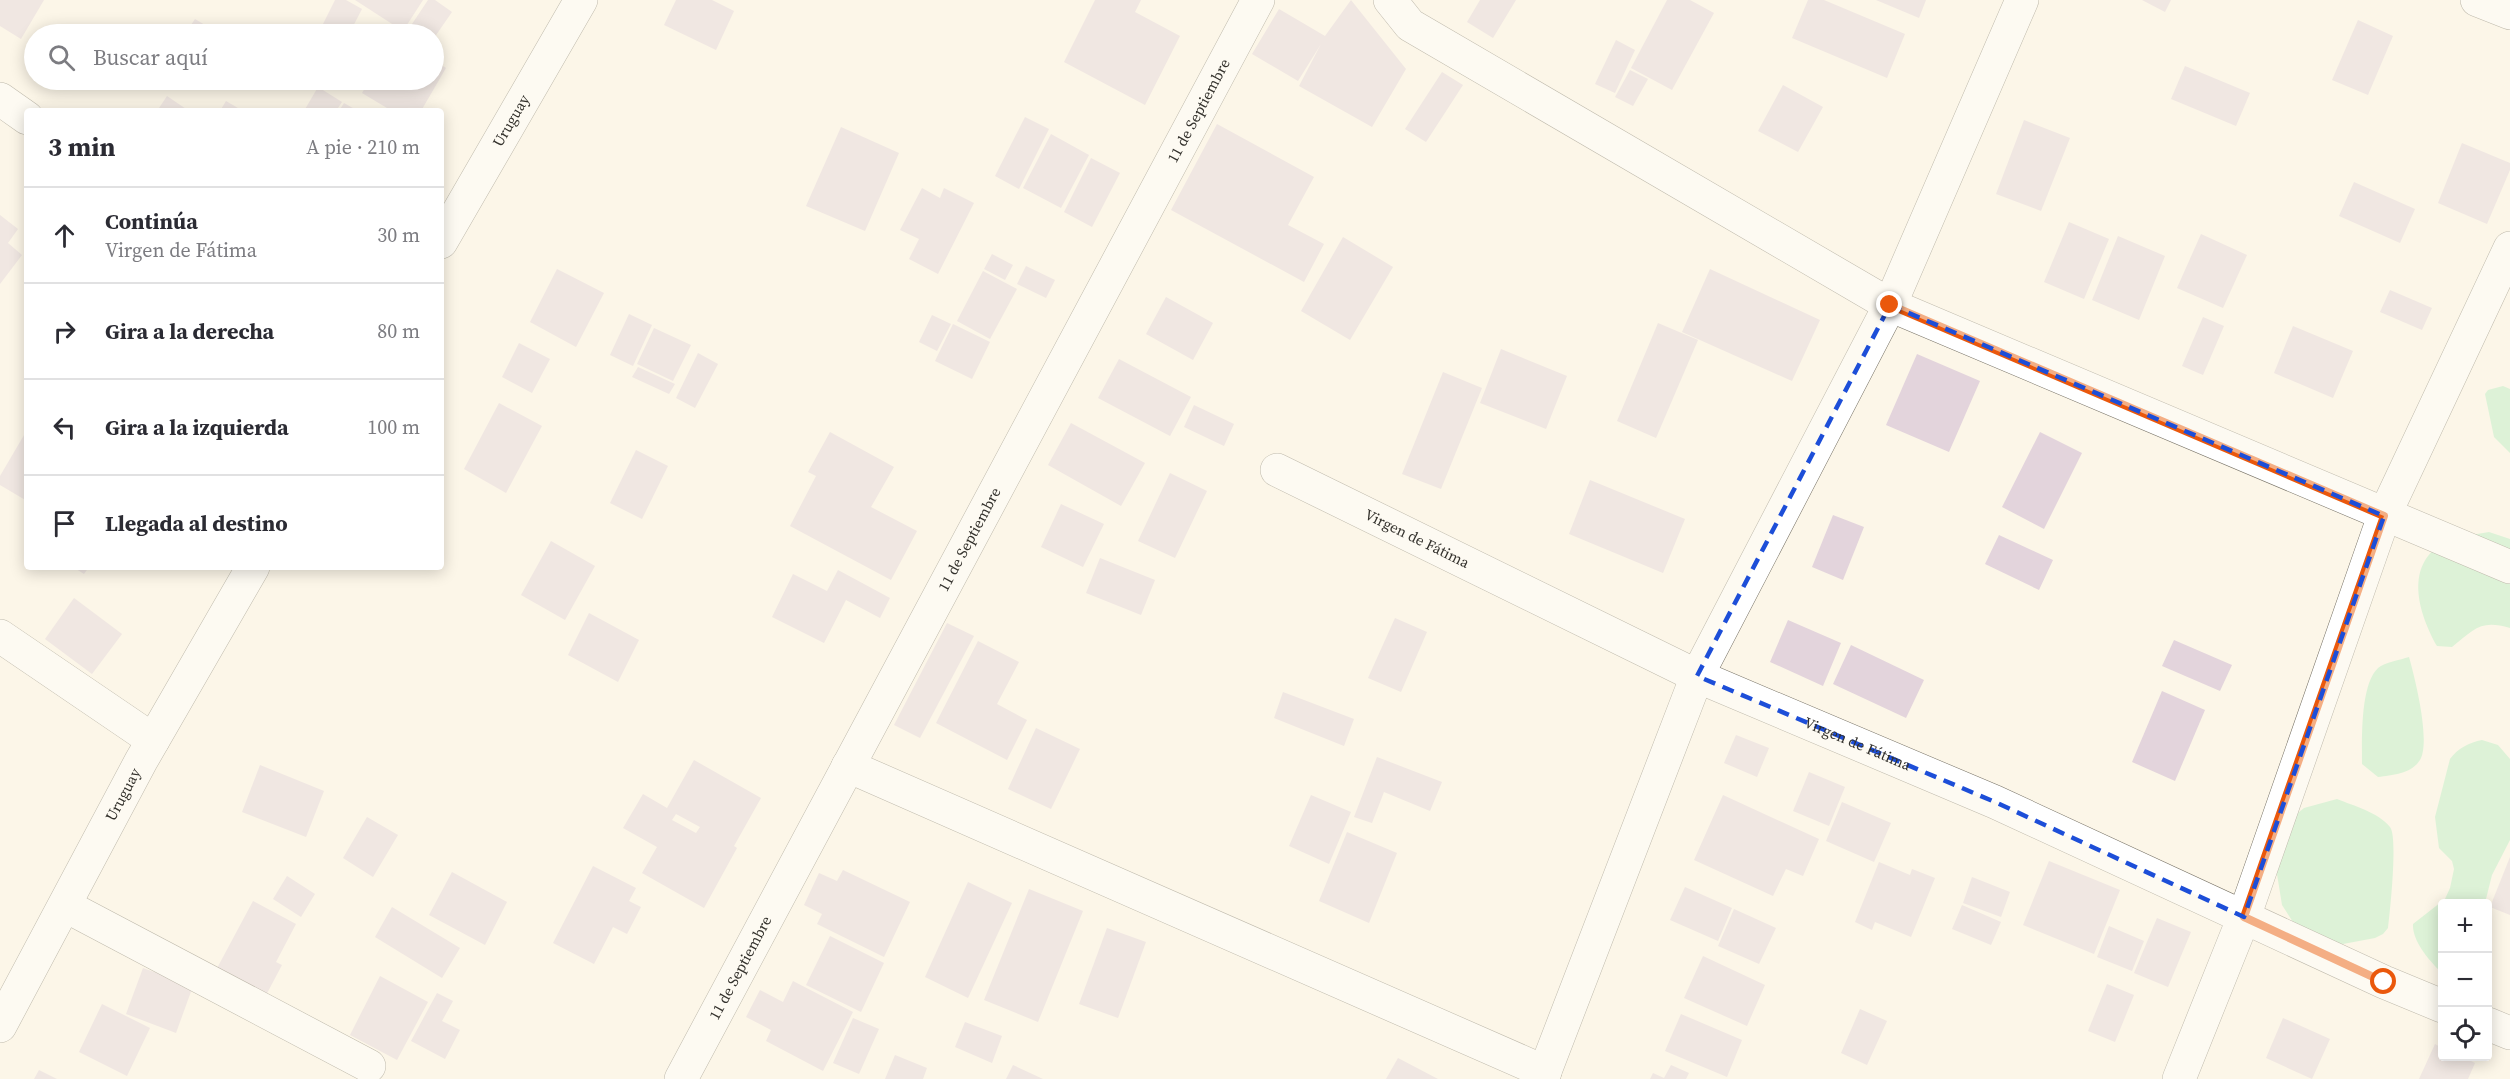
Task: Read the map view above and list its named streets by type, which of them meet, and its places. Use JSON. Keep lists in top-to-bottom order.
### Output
{
  "streets": {
    "street": ["11 de Septiembre", "Uruguay", "Virgen de Fátima"]
  },
  "page": {
    "search": "Buscar aquí",
    "heading": ["3 min", "A pie · 210 m"],
    "list": [
      ["Continúa", "Virgen de Fátima", "30 m"],
      ["Gira a la derecha", "80 m"],
      ["Gira a la izquierda", "100 m"],
      "Llegada al destino"
    ],
    "map_buttons": ["+", "−"]
  }
}
